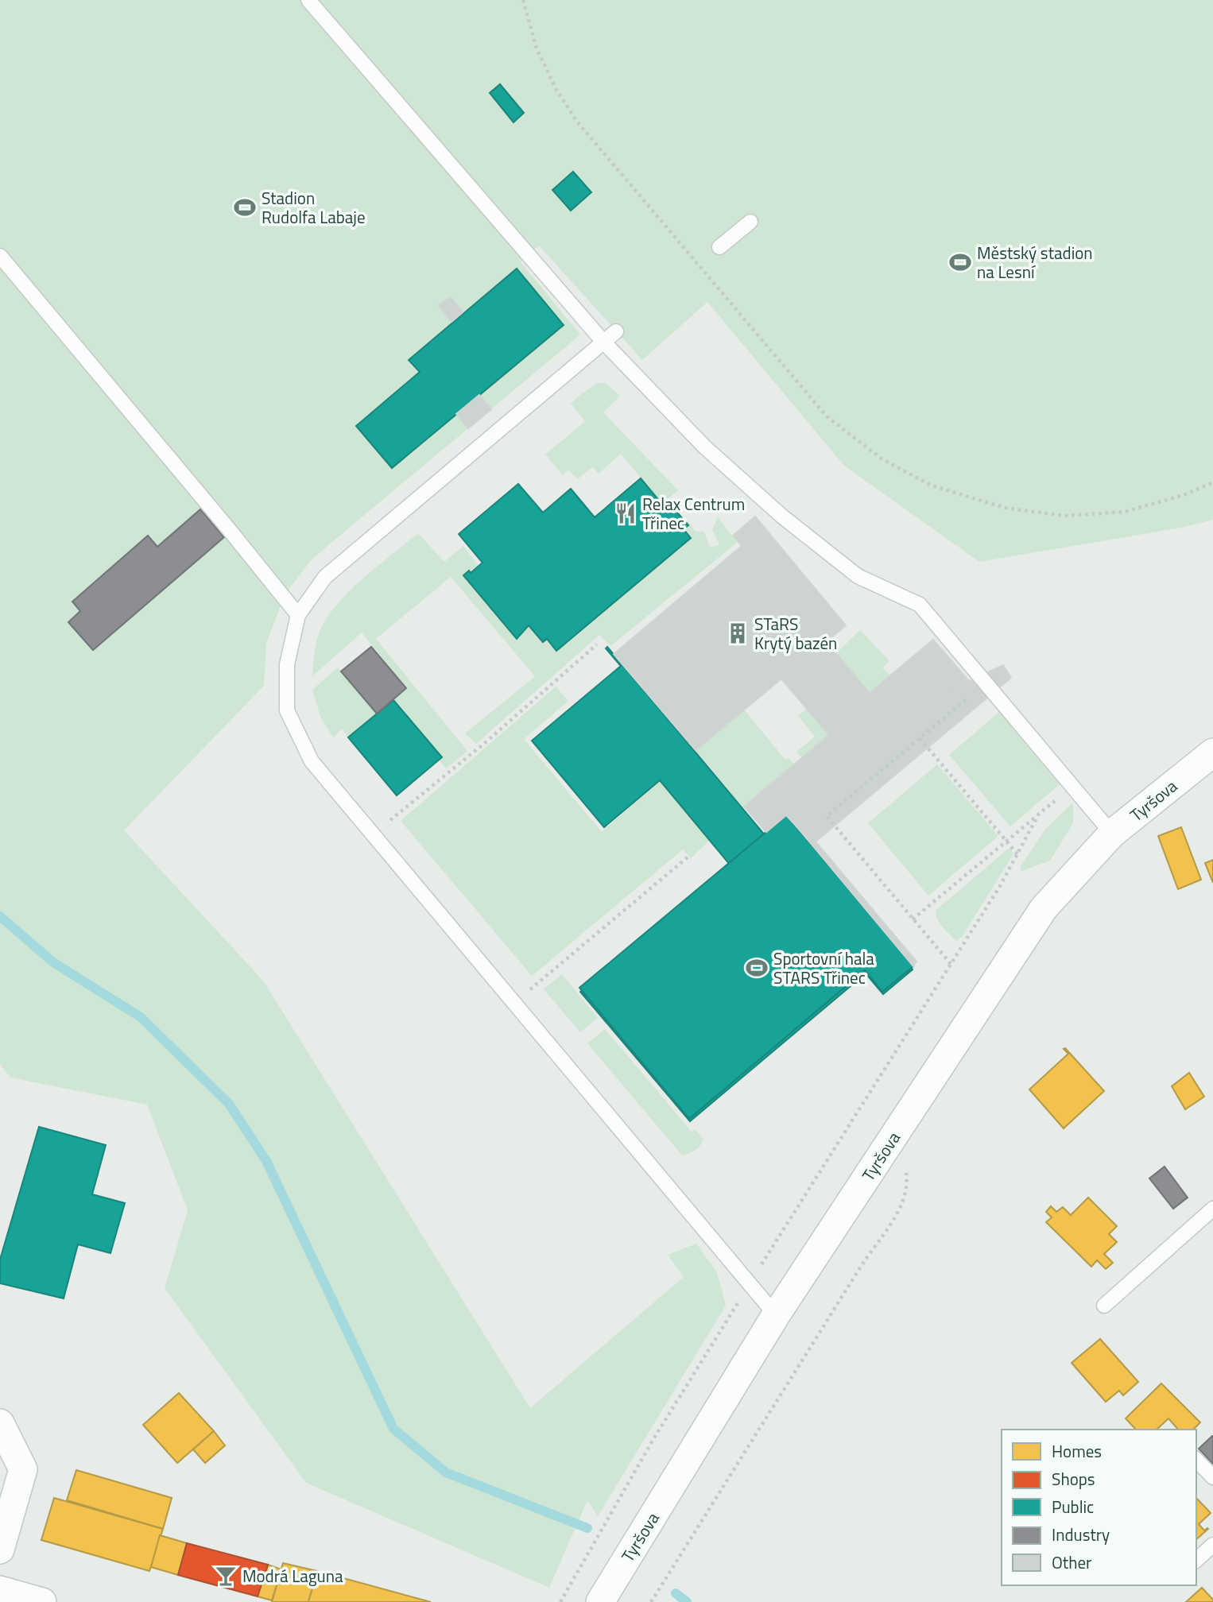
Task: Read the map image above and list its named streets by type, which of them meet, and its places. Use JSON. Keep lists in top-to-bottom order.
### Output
{
  "streets": {
    "street": ["Tyršova"]
  },
  "places": {
    "sports": ["Stadion Rudolfa Labaje", "Městský stadion na Lesní", "Sportovní hala STARS Třinec"],
    "restaurant": ["Relax Centrum Třinec"],
    "building": ["STaRS Krytý bazén"],
    "bar": ["Modrá Laguna"]
  },
  "legend": [
    "Homes",
    "Shops",
    "Public",
    "Industry",
    "Other"
  ]
}
